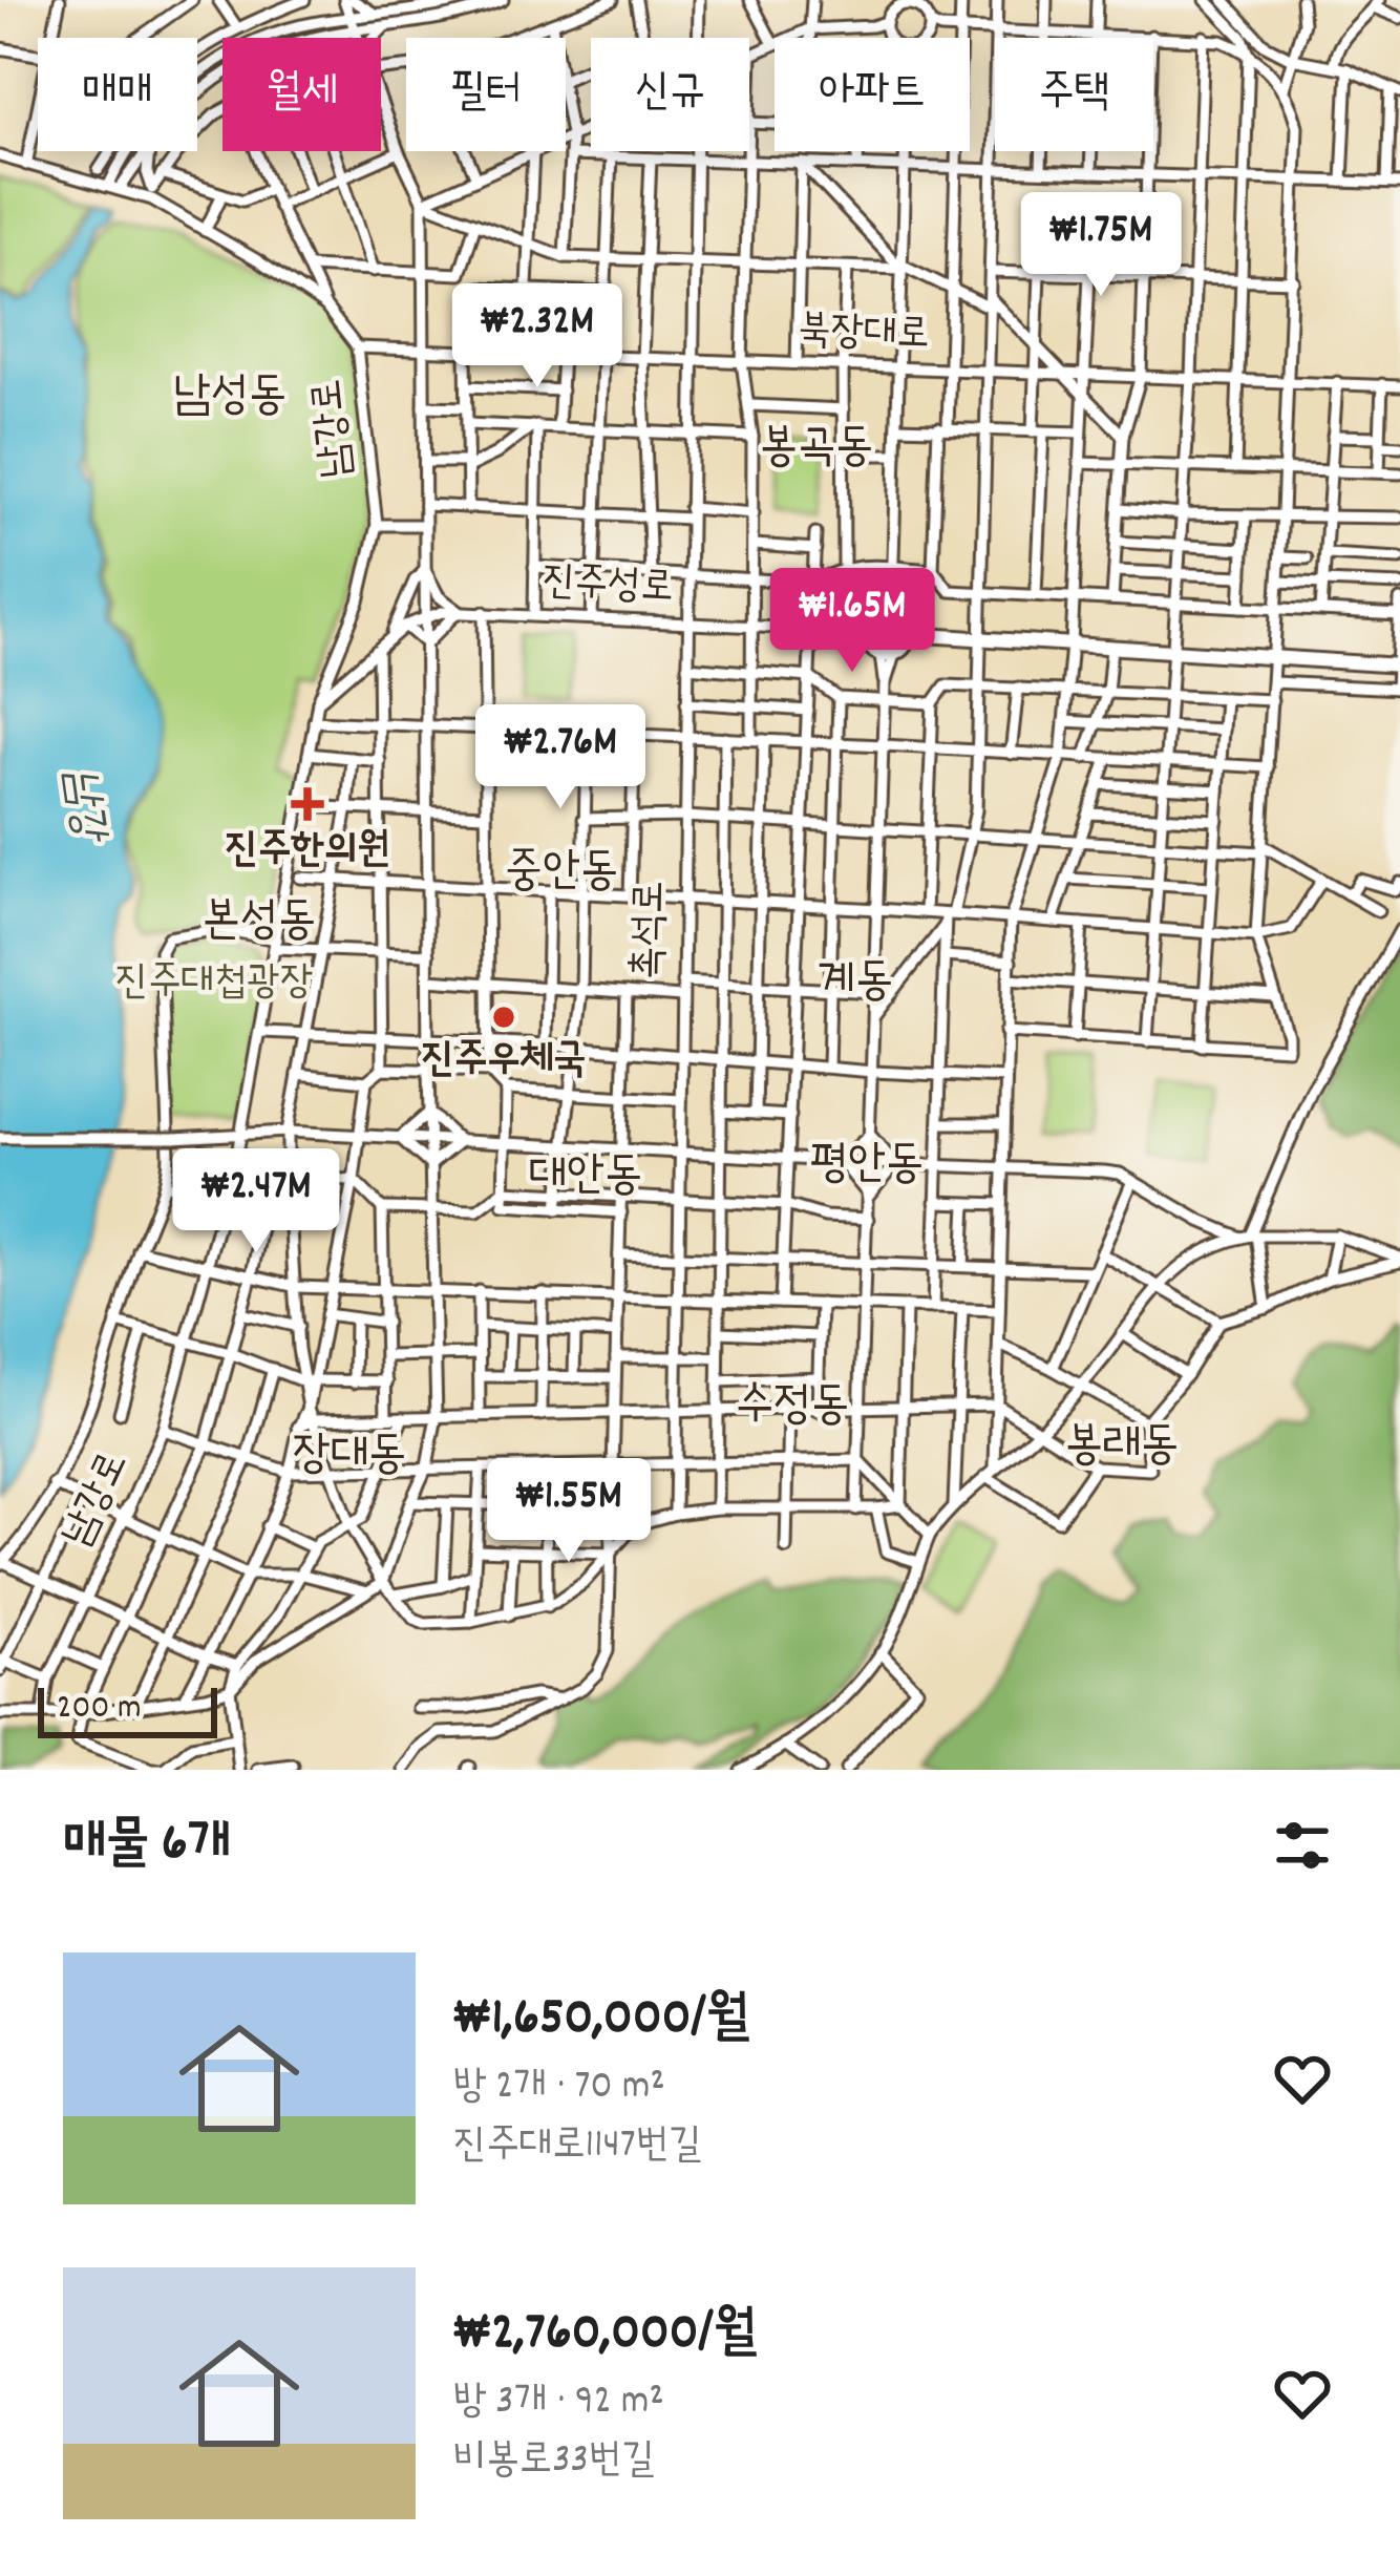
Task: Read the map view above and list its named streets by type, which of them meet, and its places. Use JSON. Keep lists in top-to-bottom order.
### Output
{
  "streets": {
    "street": [
      "북장대로",
      "남강로",
      "진주성로",
      "촉석로"
    ]
  },
  "crossings": [
    ["북장대로", "남강로"],
    ["북장대로", "촉석로"],
    ["남강로", "진주성로"],
    ["진주성로", "촉석로"]
  ],
  "districts": [
    "남성동",
    "봉곡동",
    "중안동",
    "본성동",
    "계동",
    "평안동",
    "대안동",
    "수정동",
    "봉래동",
    "장대동"
  ],
  "water": ["남강"],
  "parks": ["진주대첩광장"],
  "places": {
    "health": ["진주한의원"],
    "other": ["진주우체국"]
  },
  "scale_bar": "200 m",
  "page": {
    "chip": [
      "매매",
      "월세",
      "필터",
      "신규",
      "아파트",
      "주택"
    ],
    "price": [
      "₩1.75M",
      "₩2.32M",
      "₩1.65M",
      "₩2.76M",
      "₩2.47M",
      "₩1.55M"
    ],
    "scale": "200 m",
    "heading": "매물 6개",
    "list": [
      {
        "name": "₩1,650,000/월",
        "note": "방 2개 · 70 m² · 진주대로1147번길"
      },
      {
        "name": "₩2,760,000/월",
        "note": "방 3개 · 92 m² · 비봉로33번길"
      }
    ]
  }
}
